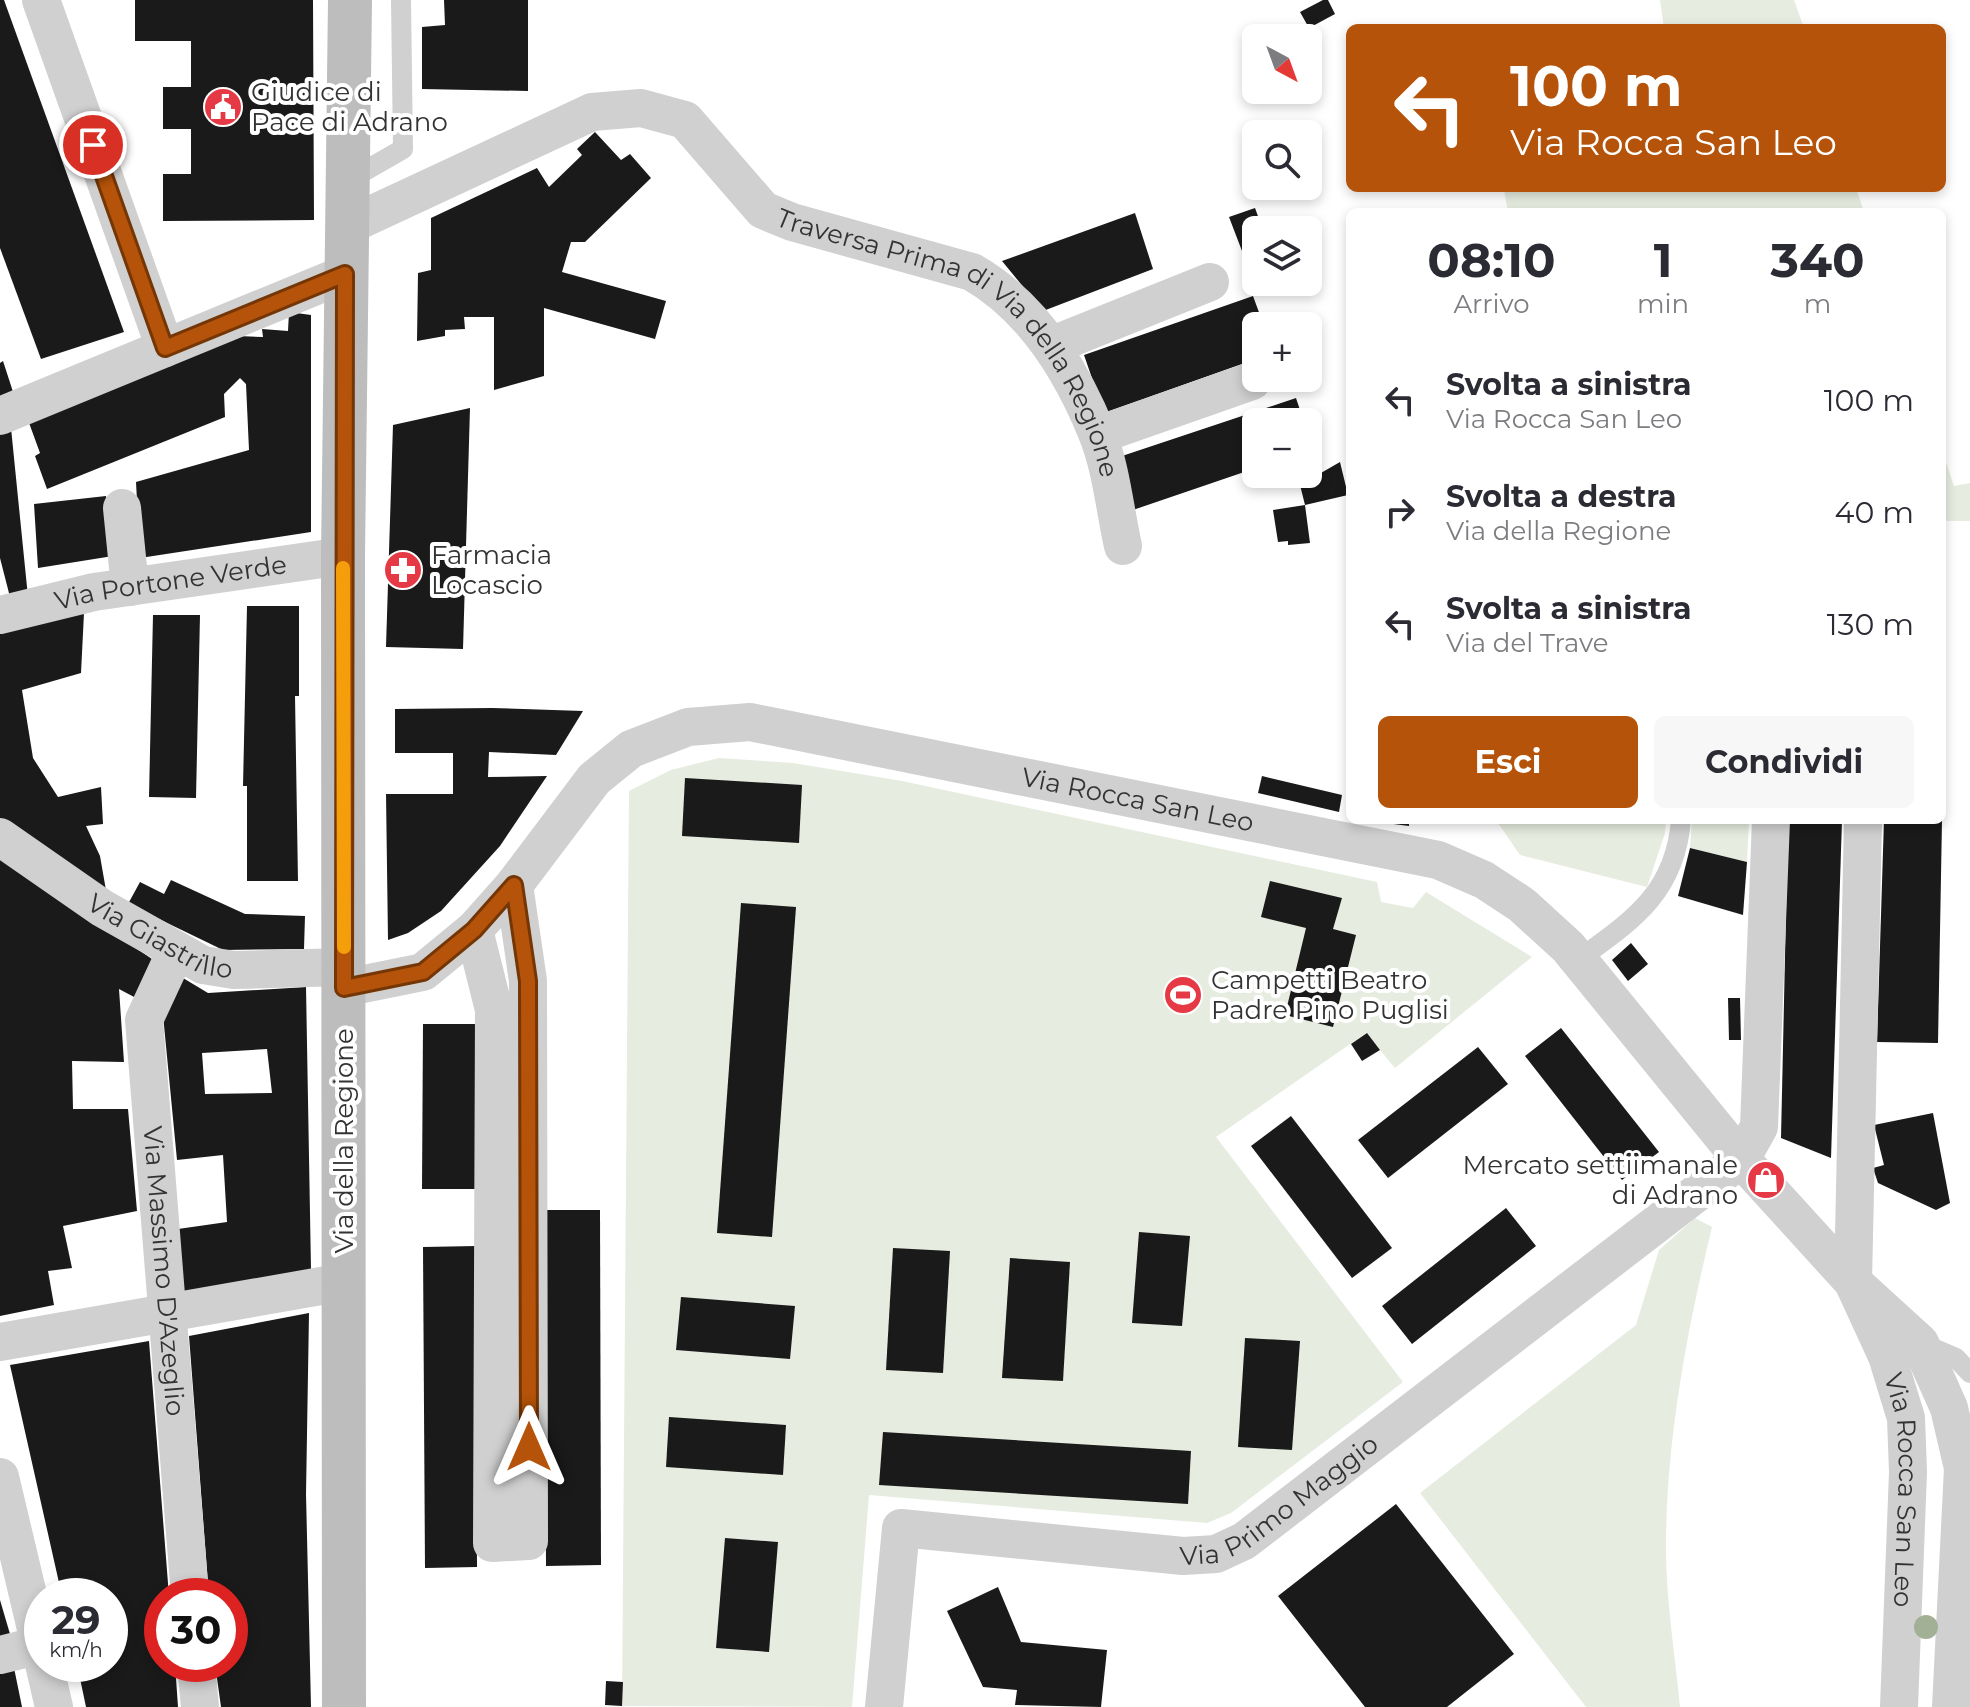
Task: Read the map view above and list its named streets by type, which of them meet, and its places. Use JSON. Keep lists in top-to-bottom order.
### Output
{
  "streets": {
    "main road": ["Via della Regione"],
    "street": [
      "Traversa Prima di Via della Regione",
      "Via Portone Verde",
      "Via Rocca San Leo",
      "Via Giastrillo",
      "Via Massimo D'Azeglio",
      "Via Primo Maggio"
    ]
  },
  "crossings": [
    ["Traversa Prima di Via della Regione", "Via della Regione"],
    ["Via Portone Verde", "Via della Regione"],
    ["Via Rocca San Leo", "Via Giastrillo"],
    ["Via Rocca San Leo", "Via della Regione"],
    ["Via Rocca San Leo", "Via Primo Maggio"],
    ["Via Giastrillo", "Via della Regione"],
    ["Via Giastrillo", "Via Massimo D'Azeglio"]
  ],
  "places": {
    "public building": ["Giudice di Pace di Adrano"],
    "pharmacy": ["Farmacia Locascio"],
    "sports": ["Campetti Beatro Padre Pino Puglisi"],
    "shop": ["Mercato settiimanale di Adrano"]
  },
  "north": "bottom right",
  "page": {
    "map_buttons": ["+", "−"],
    "turn": ["100 m", "Via Rocca San Leo"],
    "eta": [
      "08:10",
      "Arrivo",
      "1",
      "min",
      "340",
      "m"
    ],
    "list": [
      {
        "name": "Svolta a sinistra",
        "note": "Via Rocca San Leo",
        "value": "100 m"
      },
      {
        "name": "Svolta a destra",
        "note": "Via della Regione",
        "value": "40 m"
      },
      {
        "name": "Svolta a sinistra",
        "note": "Via del Trave",
        "value": "130 m"
      }
    ],
    "buttons": ["Esci", "Condividi"],
    "speed": "29 km/h",
    "limit": "30"
  }
}
